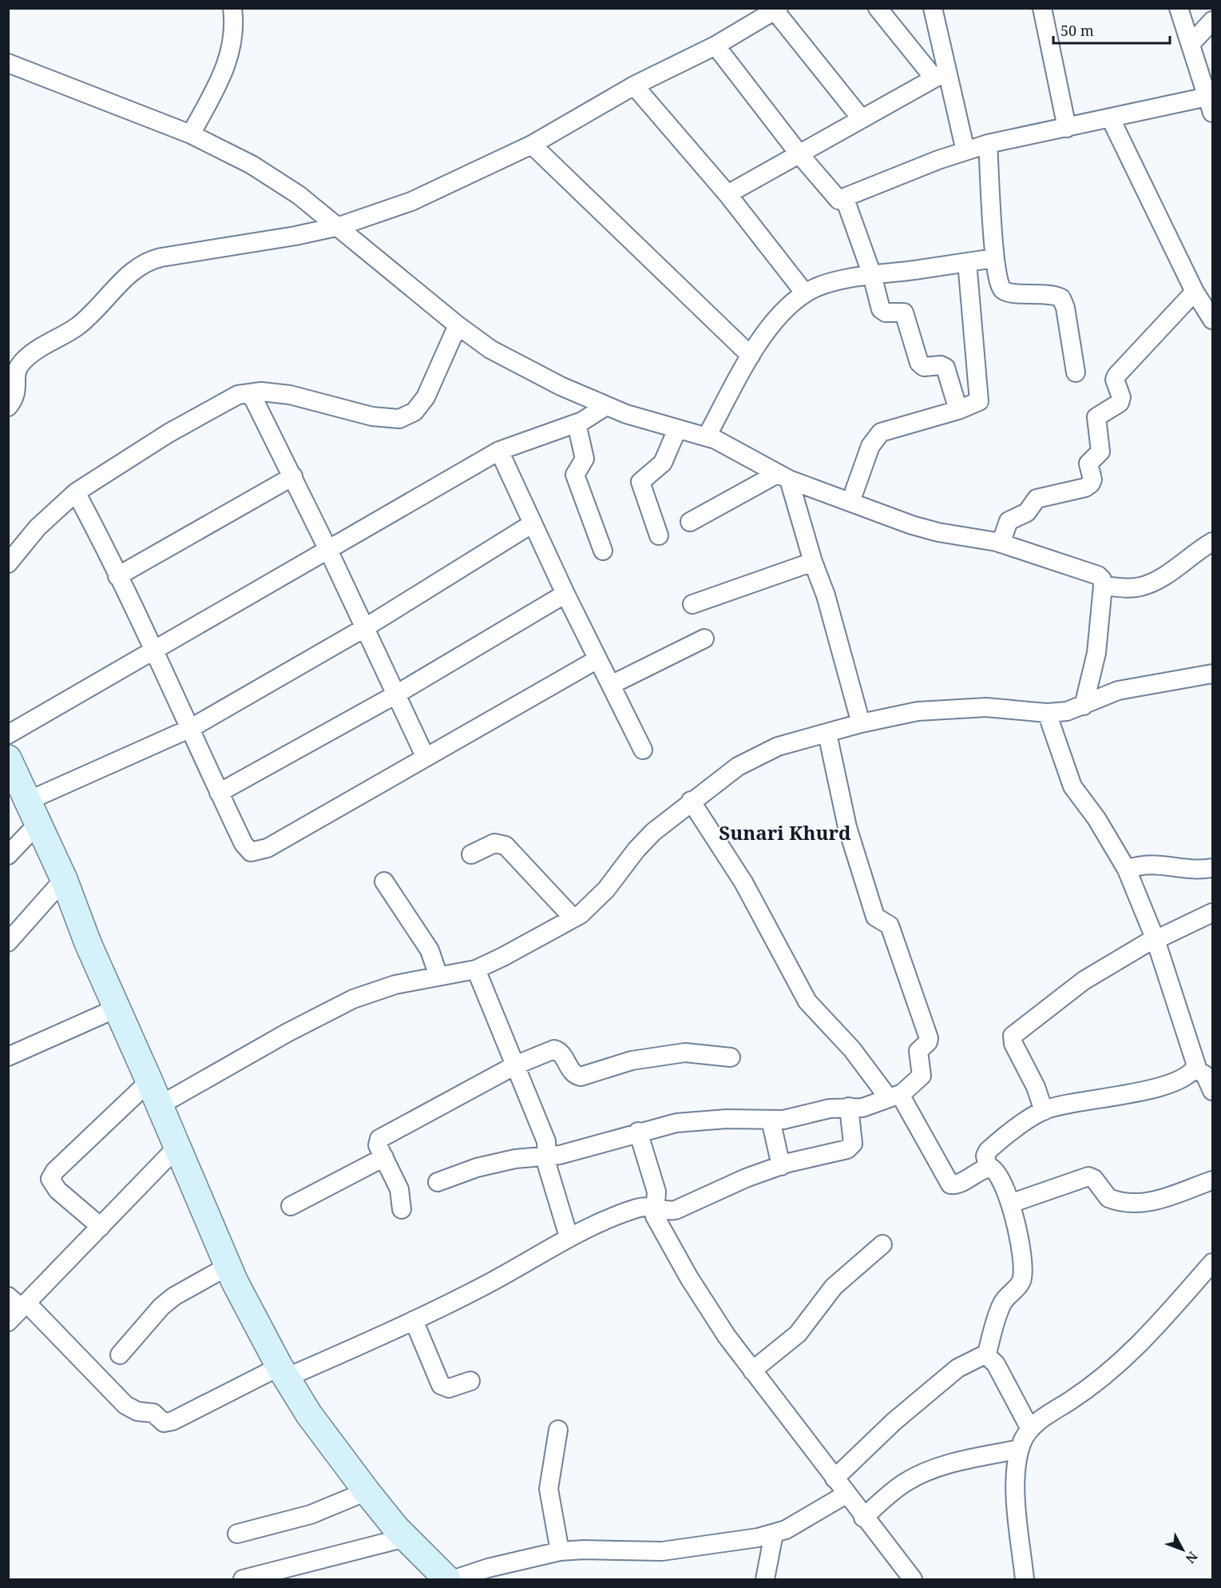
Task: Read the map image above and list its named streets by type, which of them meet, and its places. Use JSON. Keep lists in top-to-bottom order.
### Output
{
  "districts": ["Sunari Khurd"],
  "scale_bar": "50 m",
  "north": "bottom right"
}
